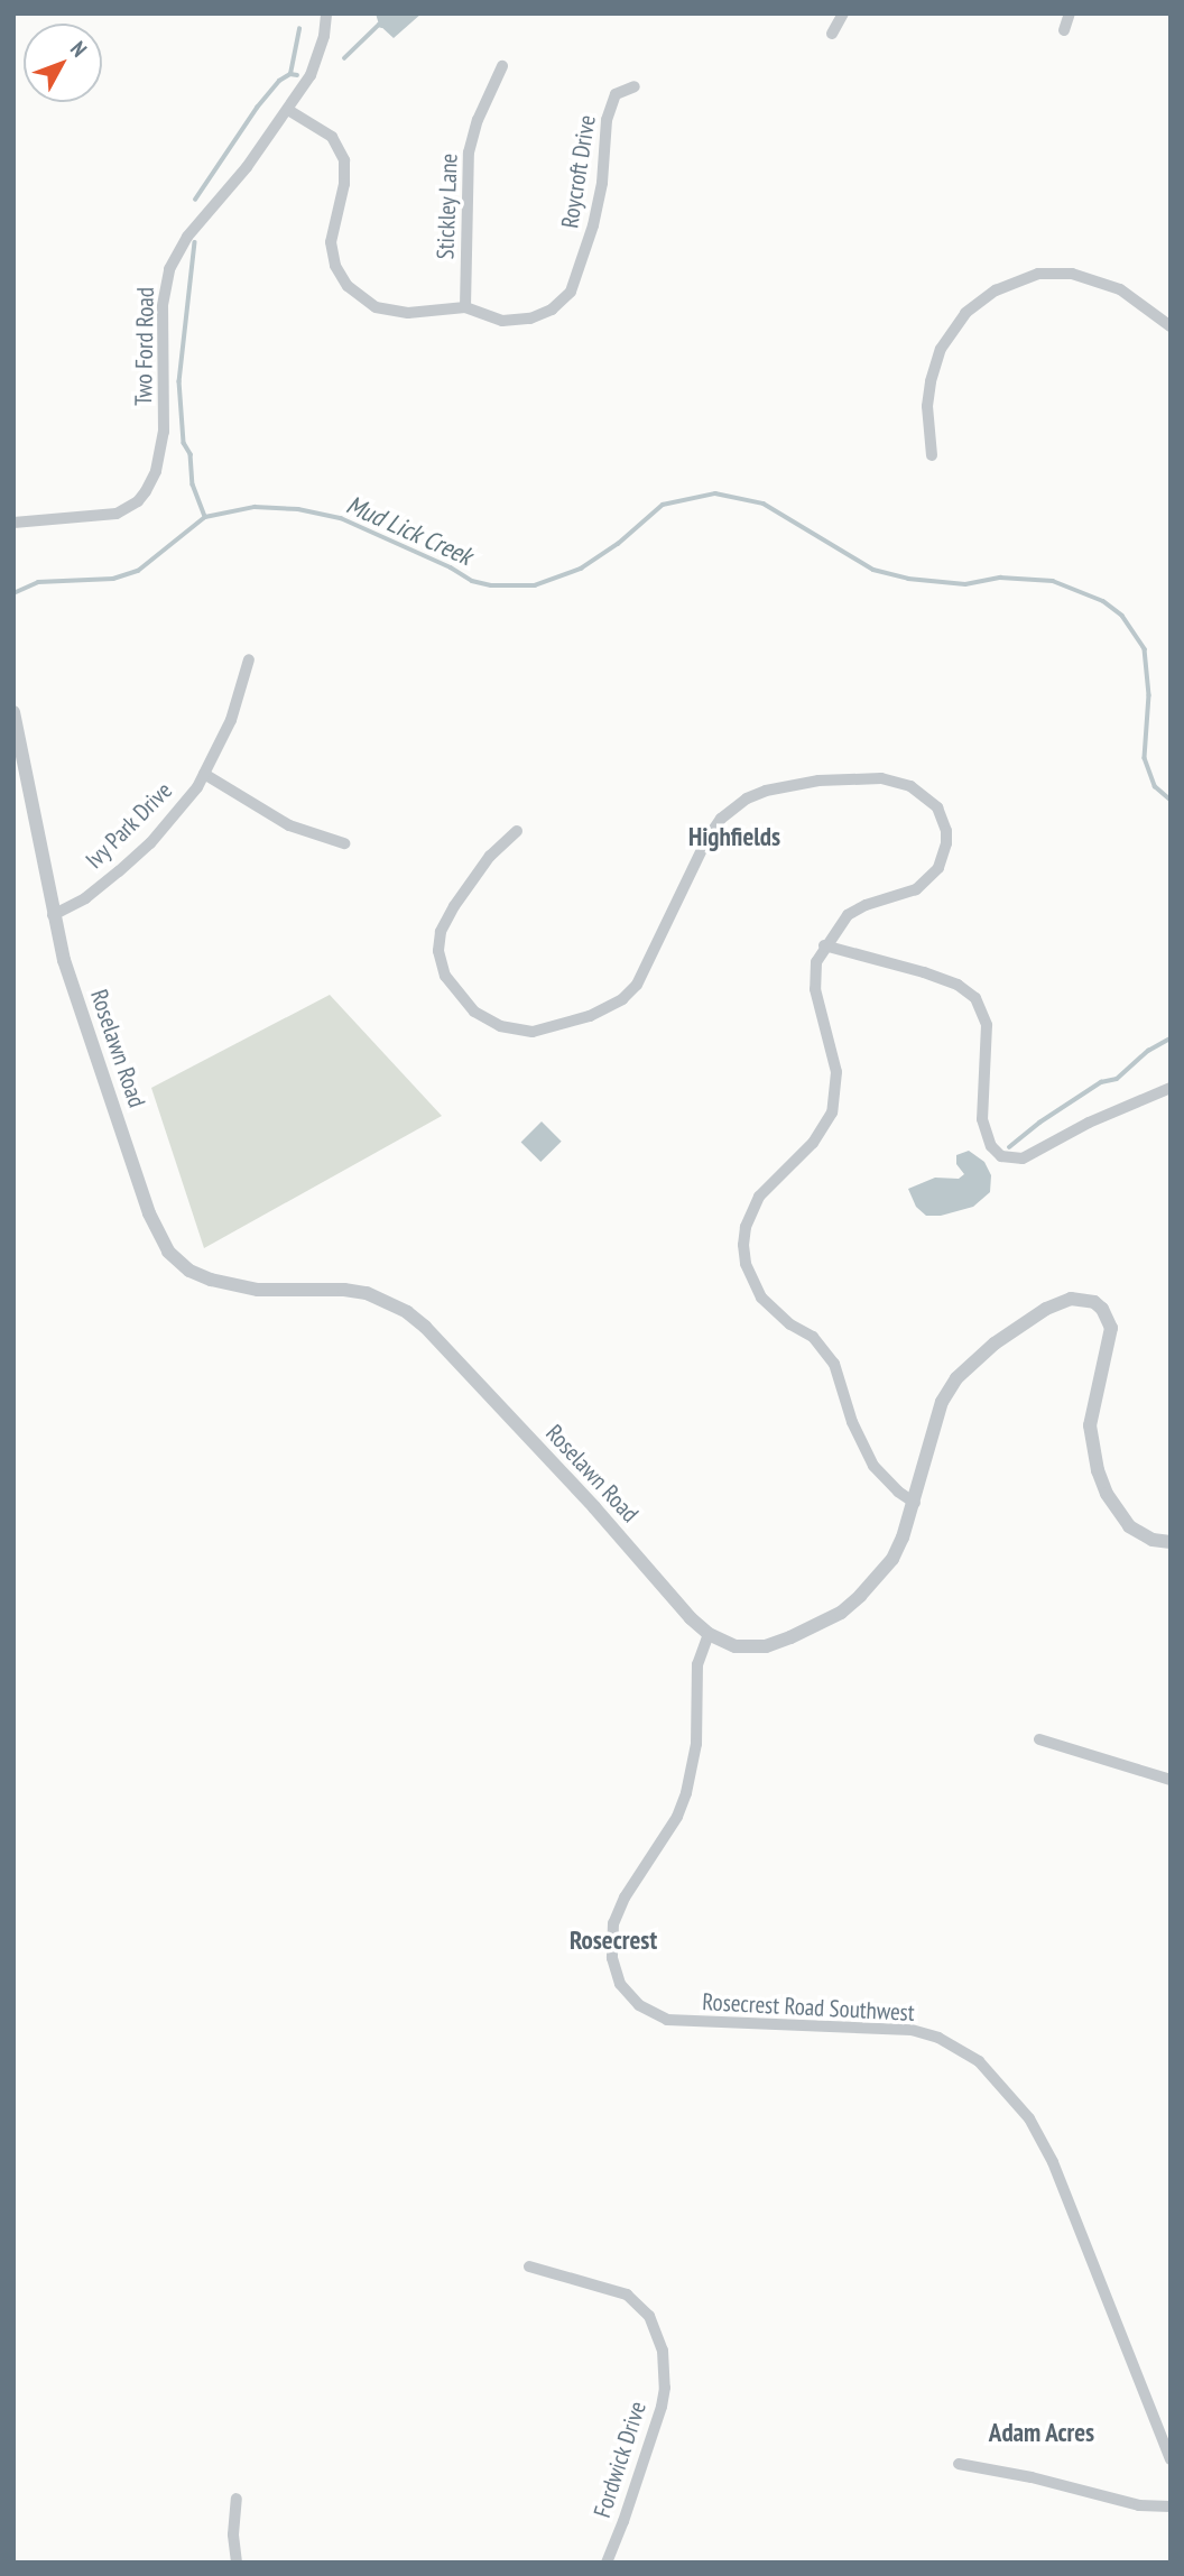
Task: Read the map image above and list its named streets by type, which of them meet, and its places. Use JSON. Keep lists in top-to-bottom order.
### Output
{
  "streets": {
    "street": [
      "Roycroft Drive",
      "Stickley Lane",
      "Two Ford Road",
      "Ivy Park Drive",
      "Roselawn Road",
      "Rosecrest Road Southwest",
      "Fordwick Drive"
    ]
  },
  "crossings": [
    ["Roycroft Drive", "Stickley Lane"],
    ["Roycroft Drive", "Two Ford Road"],
    ["Ivy Park Drive", "Roselawn Road"],
    ["Roselawn Road", "Rosecrest Road Southwest"]
  ],
  "districts": ["Highfields", "Rosecrest", "Adam Acres"],
  "water": ["Mud Lick Creek"],
  "north": "top right"
}
